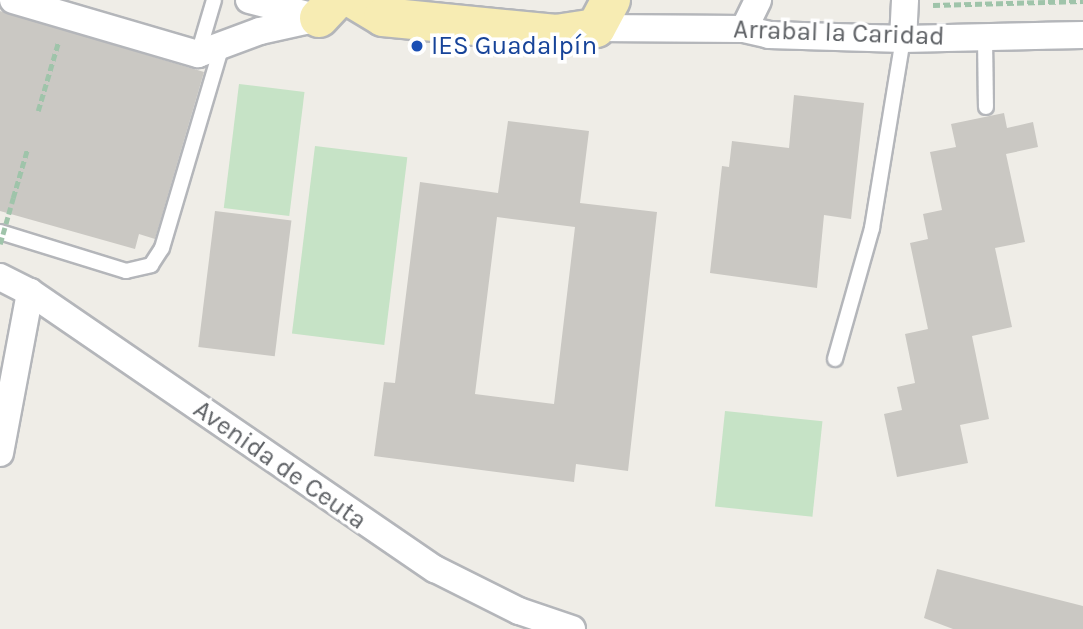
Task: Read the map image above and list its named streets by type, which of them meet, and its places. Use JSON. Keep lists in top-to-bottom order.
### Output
{
  "streets": {
    "street": ["Arrabal la Caridad", "Avenida de Ceuta"]
  },
  "places": ["IES Guadalpín"]
}
